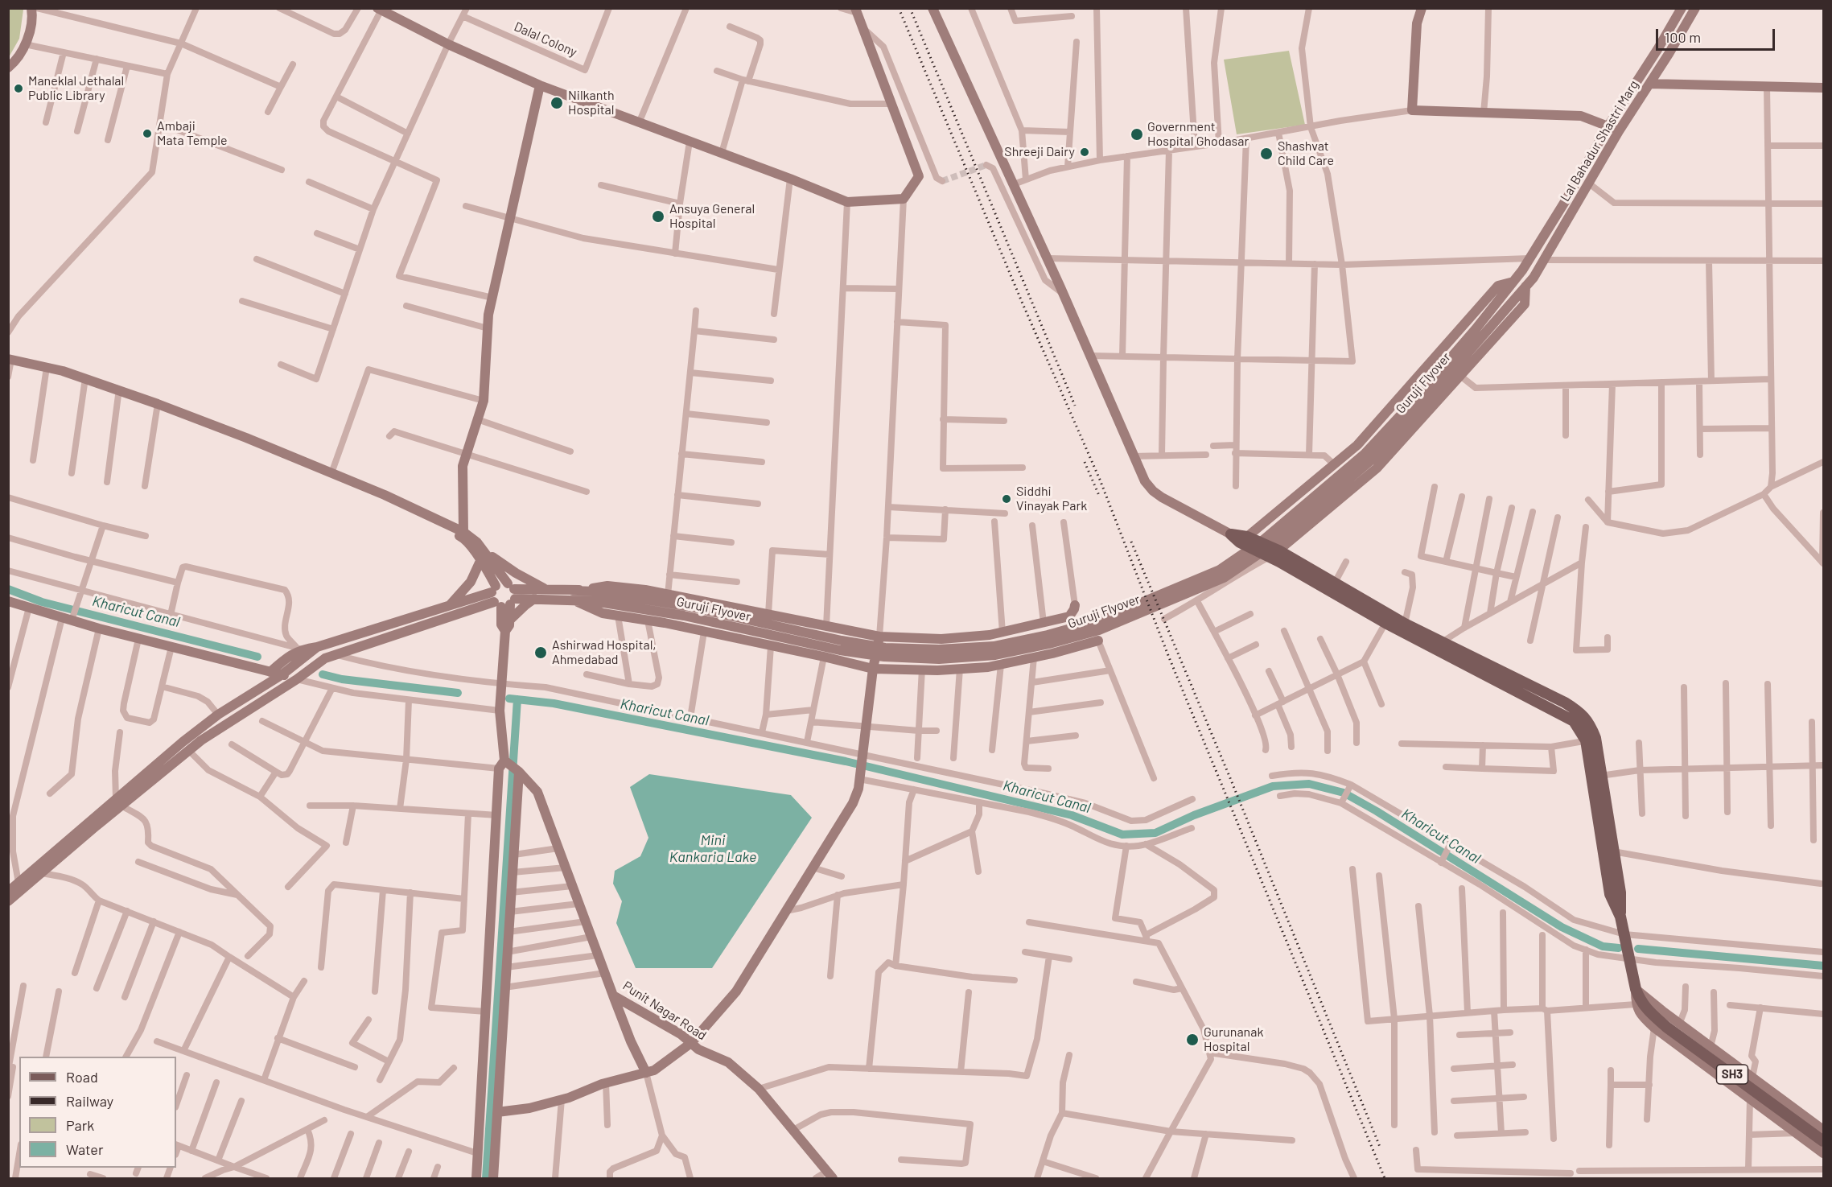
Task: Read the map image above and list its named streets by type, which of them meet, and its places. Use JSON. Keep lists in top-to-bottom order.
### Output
{
  "streets": {
    "main road": ["SH3"],
    "street": [
      "Dalal Colony",
      "Lal Bahadur Shastri Marg",
      "Guruji Flyover",
      "Punit Nagar Road"
    ]
  },
  "crossings": [
    ["Lal Bahadur Shastri Marg", "Guruji Flyover"]
  ],
  "water": ["Kharicut Canal", "Mini Kankaria Lake"],
  "places": [
    "Maneklal Jethalal Public Library",
    "Nilkanth Hospital",
    "Ambaji Mata Temple",
    "Government Hospital Ghodasar",
    "Shreeji Dairy",
    "Shashvat Child Care",
    "Ansuya General Hospital",
    "Siddhi Vinayak Park",
    "Ashirwad Hospital, Ahmedabad",
    "Gurunanak Hospital"
  ],
  "legend": [
    "Road",
    "Railway",
    "Park",
    "Water"
  ],
  "scale_bar": "100 m"
}
